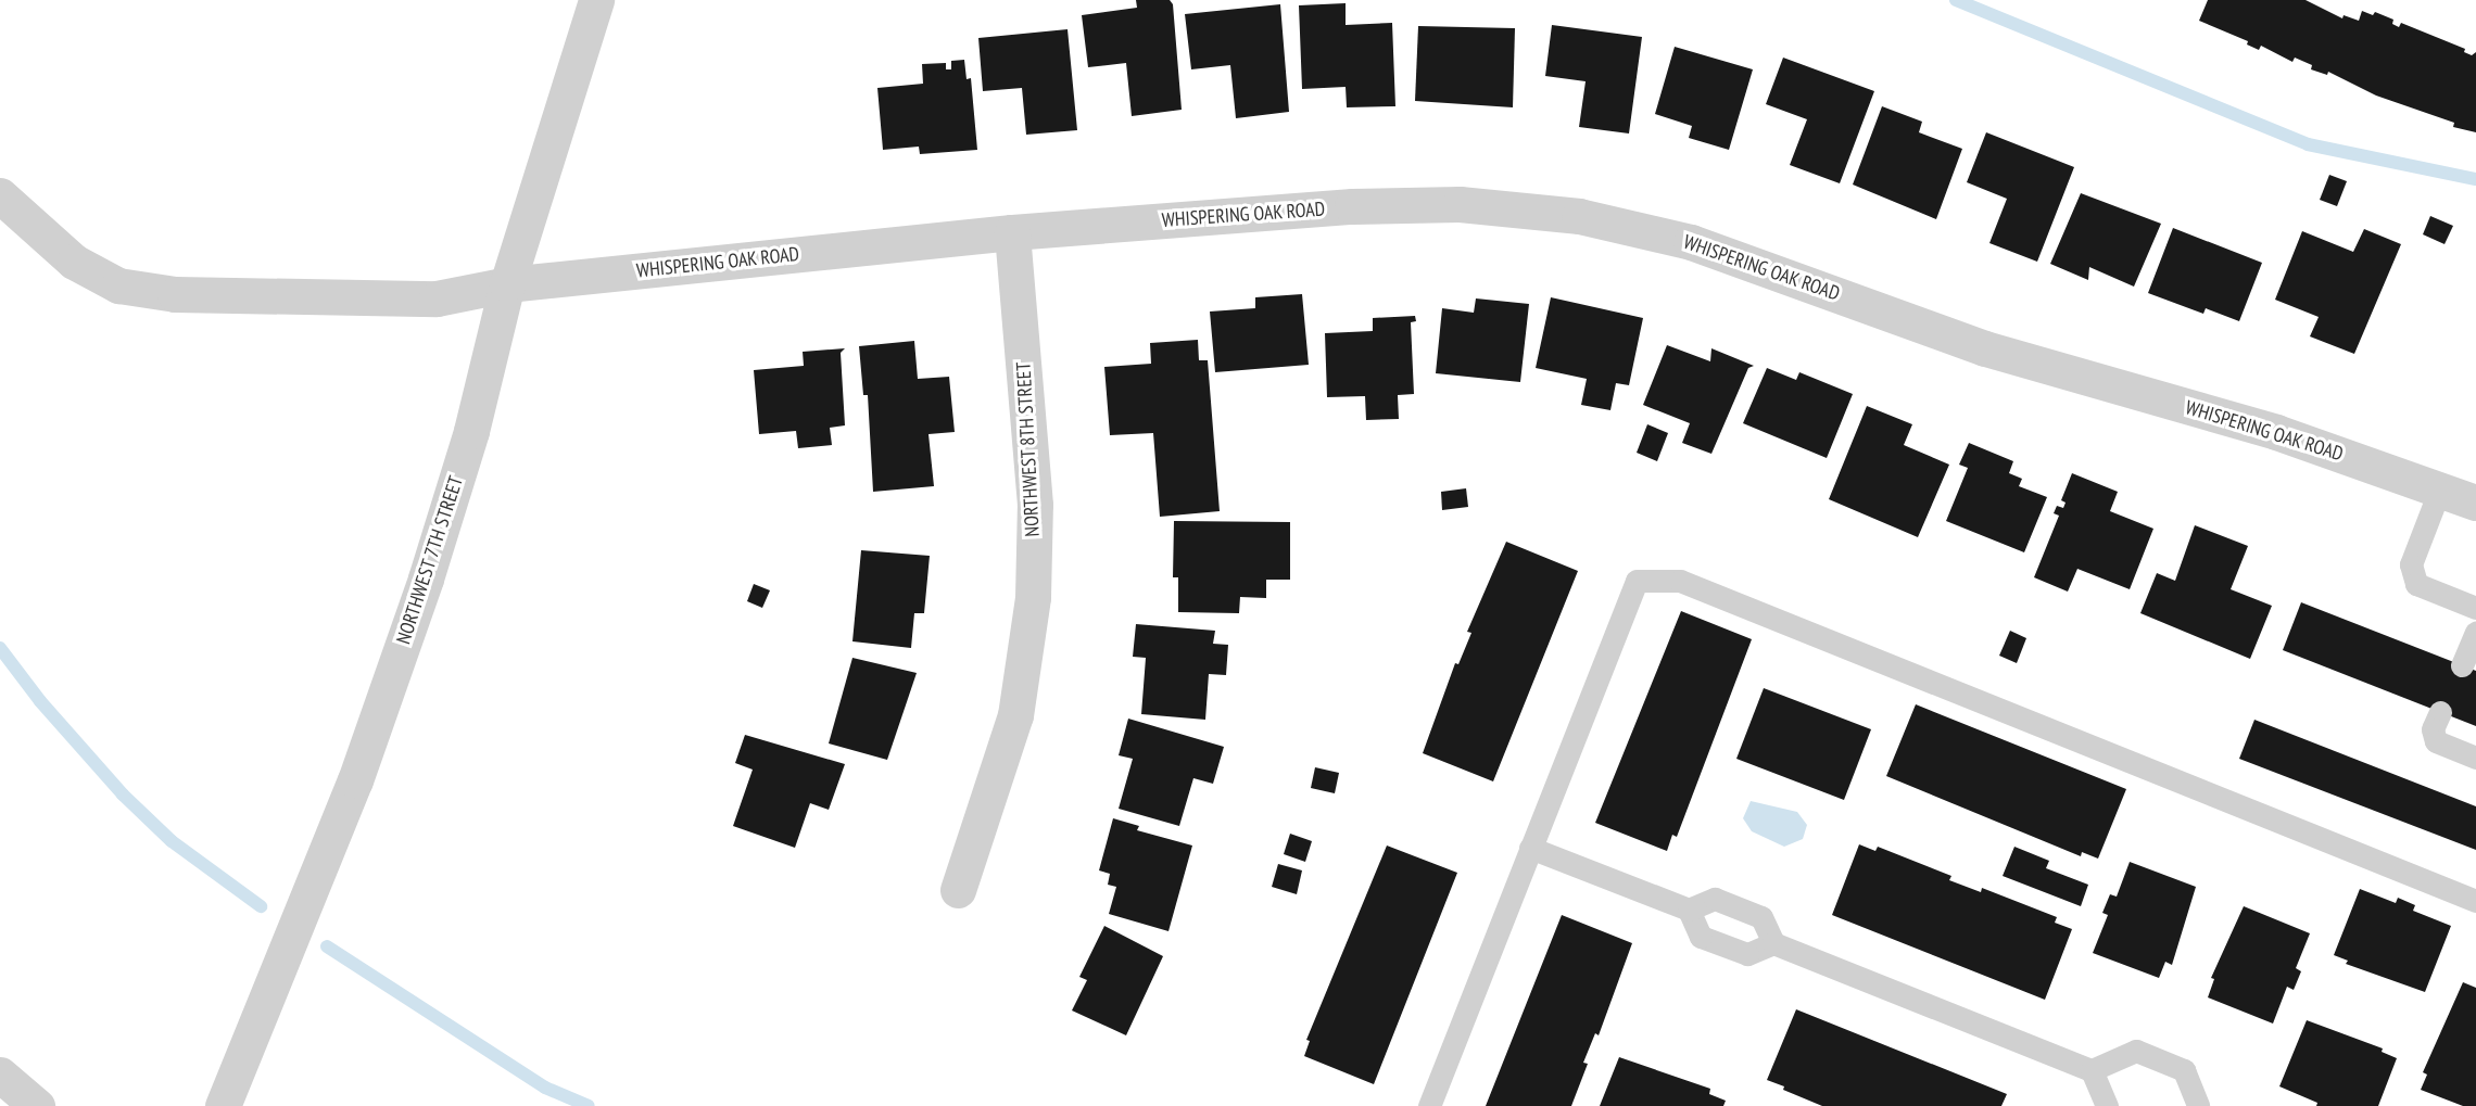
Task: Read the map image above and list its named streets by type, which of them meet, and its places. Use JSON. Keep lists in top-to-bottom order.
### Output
{
  "streets": {
    "street": ["WHISPERING OAK ROAD", "NORTHWEST 8TH STREET", "NORTHWEST 7TH STREET"]
  },
  "crossings": [
    ["WHISPERING OAK ROAD", "NORTHWEST 8TH STREET"],
    ["WHISPERING OAK ROAD", "NORTHWEST 7TH STREET"]
  ]
}
